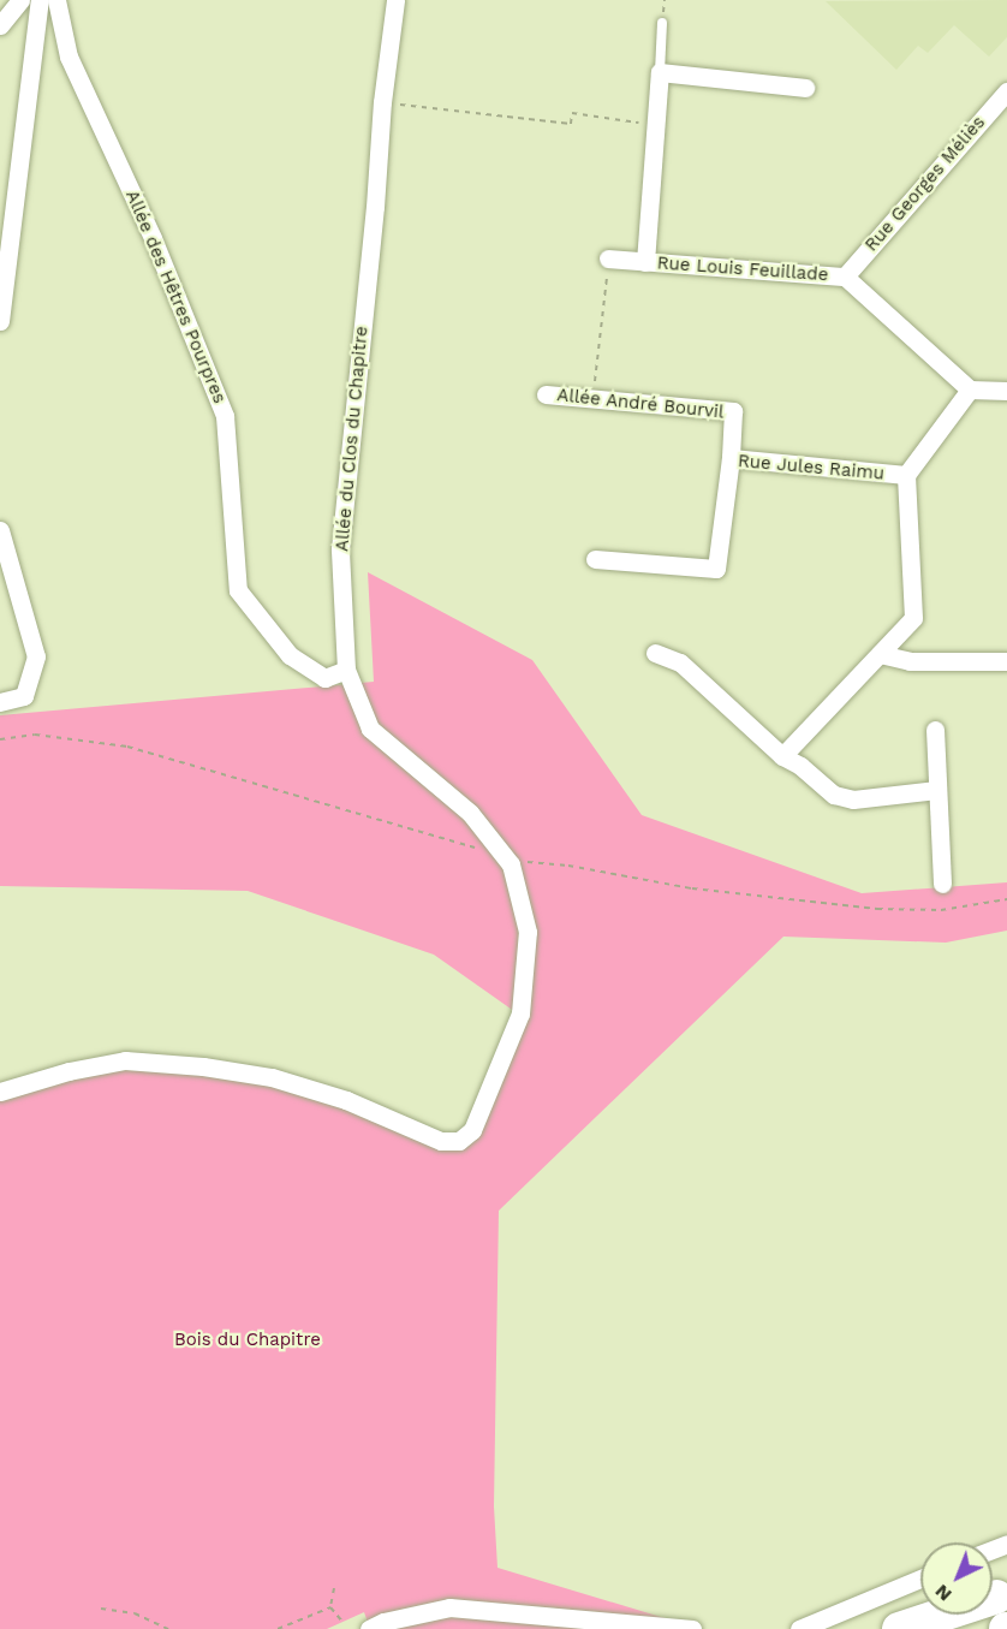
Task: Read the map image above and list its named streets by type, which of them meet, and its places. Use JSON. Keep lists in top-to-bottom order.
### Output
{
  "streets": {
    "street": [
      "Rue Georges Méliès",
      "Rue Louis Feuillade",
      "Allée des Hêtres Pourpres",
      "Allée André Bourvil",
      "Allée du Clos du Chapitre",
      "Rue Jules Raimu"
    ]
  },
  "crossings": [
    ["Rue Georges Méliès", "Rue Louis Feuillade"],
    ["Allée des Hêtres Pourpres", "Allée du Clos du Chapitre"],
    ["Allée André Bourvil", "Rue Jules Raimu"]
  ],
  "parks": ["Bois du Chapitre"],
  "north": "bottom left"
}
